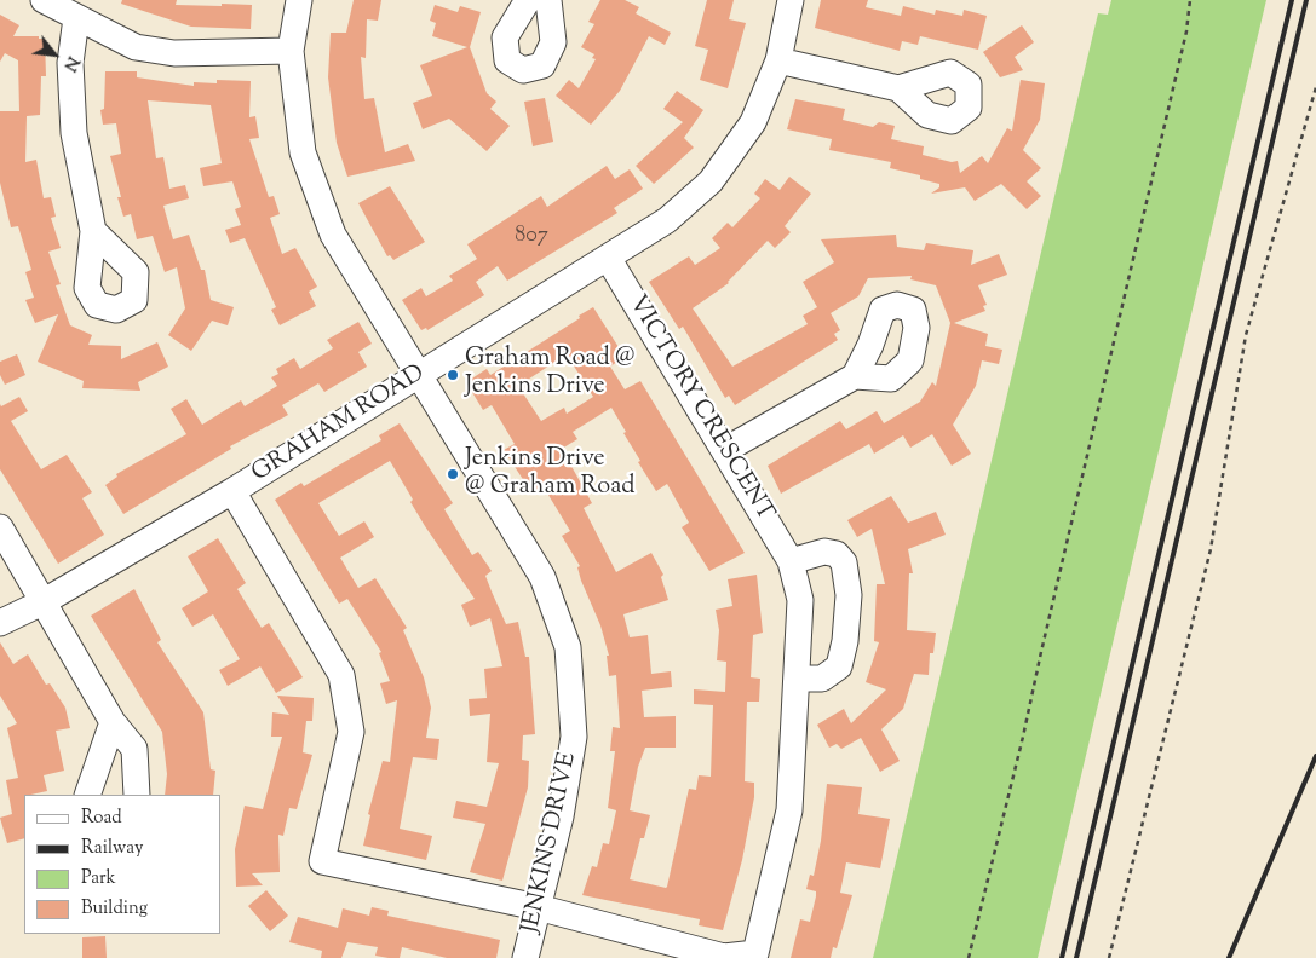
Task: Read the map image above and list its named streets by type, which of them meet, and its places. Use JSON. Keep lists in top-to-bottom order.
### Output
{
  "streets": {
    "street": ["VICTORY CRESCENT", "GRAHAM ROAD", "JENKINS DRIVE"]
  },
  "crossings": [
    ["VICTORY CRESCENT", "GRAHAM ROAD"],
    ["VICTORY CRESCENT", "JENKINS DRIVE"],
    ["GRAHAM ROAD", "JENKINS DRIVE"]
  ],
  "places": ["Graham Road @ Jenkins Drive", "Jenkins Drive @ Graham Road"],
  "house_numbers": ["807"],
  "legend": [
    "Road",
    "Railway",
    "Park",
    "Building"
  ],
  "north": "bottom right"
}
